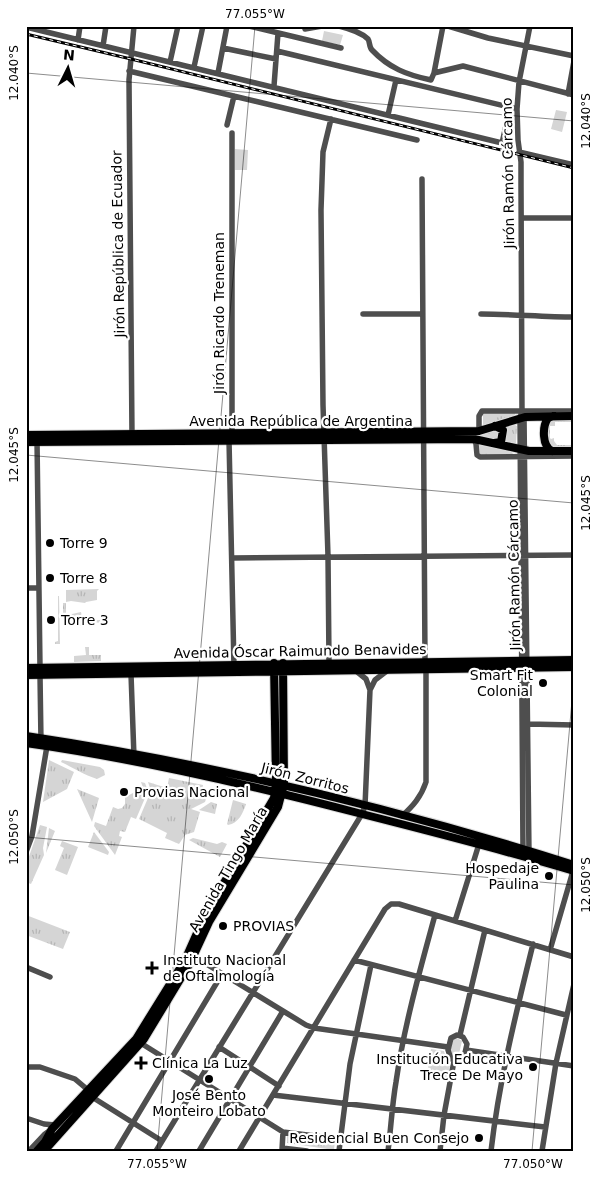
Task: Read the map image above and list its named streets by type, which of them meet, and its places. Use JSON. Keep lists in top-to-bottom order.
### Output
{
  "streets": {
    "main road": [
      "Avenida República de Argentina",
      "Avenida Óscar Raimundo Benavides",
      "Jirón Zorritos",
      "Avenida Tingo María"
    ],
    "street": ["Jirón Ramón Cárcamo", "Jirón República de Ecuador", "Jirón Ricardo Treneman"]
  },
  "crossings": [
    ["Jirón Ramón Cárcamo", "Avenida República de Argentina"],
    ["Jirón Ramón Cárcamo", "Avenida Óscar Raimundo Benavides"],
    ["Jirón Ramón Cárcamo", "Jirón Zorritos"],
    ["Jirón República de Ecuador", "Avenida República de Argentina"],
    ["Jirón Ricardo Treneman", "Avenida República de Argentina"],
    ["Jirón Ricardo Treneman", "Avenida Óscar Raimundo Benavides"],
    ["Avenida Óscar Raimundo Benavides", "Avenida Tingo María"],
    ["Jirón Zorritos", "Avenida Tingo María"]
  ],
  "places": {
    "other": [
      "Torre 9",
      "Torre 8",
      "Torre 3",
      "Smart Fit Colonial",
      "Provias Nacional",
      "Hospedaje Paulina",
      "PROVIAS",
      "Institución Educativa Trece De Mayo",
      "José Bento Monteiro Lobato",
      "Residencial Buen Consejo"
    ],
    "health": ["Instituto Nacional de Oftalmología", "Clínica La Luz"]
  },
  "north": "top",
  "coordinates": [
    "77.055°W",
    "12.040°S",
    "12.045°S",
    "12.050°S",
    "77.050°W"
  ]
}
